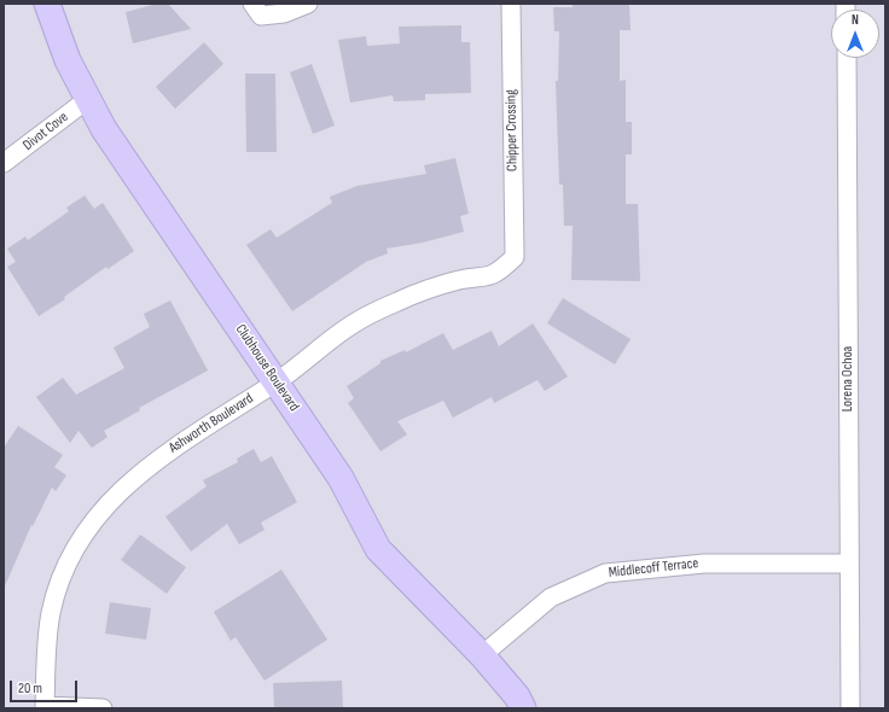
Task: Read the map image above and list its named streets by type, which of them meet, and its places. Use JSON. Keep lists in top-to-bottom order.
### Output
{
  "streets": {
    "street": [
      "Chipper Crossing",
      "Divot Cove",
      "Clubhouse Boulevard",
      "Lorena Ochoa",
      "Ashworth Boulevard",
      "Middlecoff Terrace"
    ]
  },
  "crossings": [
    ["Chipper Crossing", "Ashworth Boulevard"],
    ["Divot Cove", "Clubhouse Boulevard"],
    ["Clubhouse Boulevard", "Ashworth Boulevard"],
    ["Clubhouse Boulevard", "Middlecoff Terrace"],
    ["Lorena Ochoa", "Middlecoff Terrace"]
  ],
  "scale_bar": "20 m",
  "north": "top"
}
